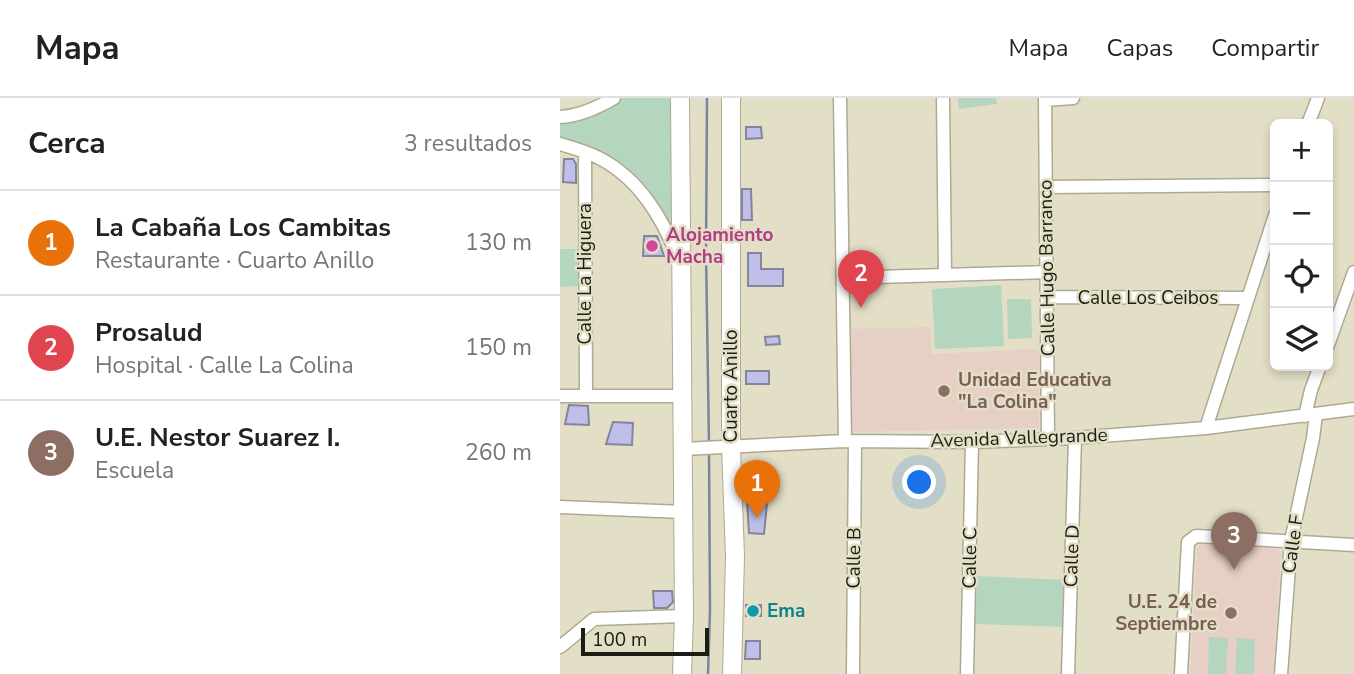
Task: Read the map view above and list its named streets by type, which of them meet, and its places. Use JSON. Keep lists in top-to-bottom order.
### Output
{
  "streets": {
    "highway": ["Cuarto Anillo"],
    "street": [
      "Calle Hugo Barranco",
      "Calle La Higuera",
      "Calle Los Ceibos",
      "Avenida Vallegrande",
      "Calle F",
      "Calle D",
      "Calle B",
      "Calle C"
    ]
  },
  "crossings": [
    ["Calle Hugo Barranco", "Calle Los Ceibos"],
    ["Calle Hugo Barranco", "Avenida Vallegrande"],
    ["Cuarto Anillo", "Avenida Vallegrande"],
    ["Avenida Vallegrande", "Calle F"],
    ["Avenida Vallegrande", "Calle D"],
    ["Avenida Vallegrande", "Calle B"],
    ["Avenida Vallegrande", "Calle C"]
  ],
  "places": [
    "Alojamiento Macha",
    "Unidad Educativa \"La Colina\"",
    "Ema",
    "U.E. 24 de Septiembre"
  ],
  "scale_bar": "100 m",
  "page": {
    "header": "Mapa",
    "nav": ["Mapa", "Capas", "Compartir"],
    "heading": ["Cerca", "3 resultados"],
    "map_buttons": ["+", "−"],
    "list": [
      {
        "mark": "1",
        "name": "La Cabaña Los Cambitas",
        "note": "Restaurante · Cuarto Anillo",
        "value": "130 m"
      },
      {
        "mark": "2",
        "name": "Prosalud",
        "note": "Hospital · Calle La Colina",
        "value": "150 m"
      },
      {
        "mark": "3",
        "name": "U.E. Nestor Suarez I.",
        "note": "Escuela",
        "value": "260 m"
      }
    ],
    "pins": ["2", "1", "3"],
    "scale": "100 m"
  }
}
